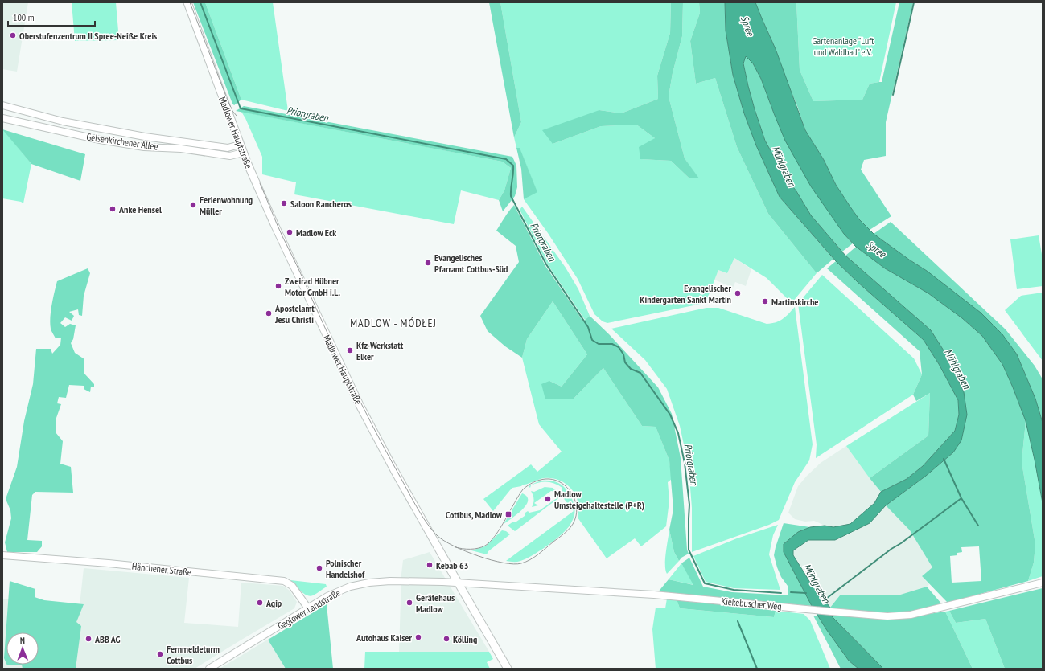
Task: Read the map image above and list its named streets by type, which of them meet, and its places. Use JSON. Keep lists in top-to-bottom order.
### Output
{
  "streets": {
    "main road": [
      "Madlower Hauptstraße",
      "Gelsenkirchener Allee",
      "Hänchener Straße",
      "Kiekebuscher Weg",
      "Gaglower Landstraße"
    ]
  },
  "crossings": [
    ["Madlower Hauptstraße", "Gelsenkirchener Allee"],
    ["Madlower Hauptstraße", "Kiekebuscher Weg"],
    ["Madlower Hauptstraße", "Gaglower Landstraße"],
    ["Hänchener Straße", "Gaglower Landstraße"],
    ["Kiekebuscher Weg", "Gaglower Landstraße"]
  ],
  "districts": ["MADLOW - MÓDŁEJ"],
  "water": ["Spree", "Priorgraben", "Mühlgraben"],
  "parks": ["Gartenanlage \"Luft und Waldbad\" e.V."],
  "places": {
    "other": [
      "Oberstufenzentrum II Spree-Neiße Kreis",
      "Saloon Rancheros",
      "Ferienwohnung Müller",
      "Anke Hensel",
      "Madlow Eck",
      "Evangelisches Pfarramt Cottbus-Süd",
      "Zweirad Hübner Motor GmbH i.L.",
      "Evangelischer Kindergarten Sankt Martin",
      "Martinskirche",
      "Apostelamt Jesu Christi",
      "Kfz-Werkstatt Elker",
      "Madlow Umsteigehaltestelle (P+R)",
      "Kebab 63",
      "Polnischer Handelshof",
      "Agip",
      "Gerätehaus Madlow",
      "Autohaus Kaiser",
      "ABB AG",
      "Kölling",
      "Fernmeldeturm Cottbus"
    ],
    "transit": ["Cottbus, Madlow"]
  },
  "scale_bar": "100 m",
  "north": "top"
}
